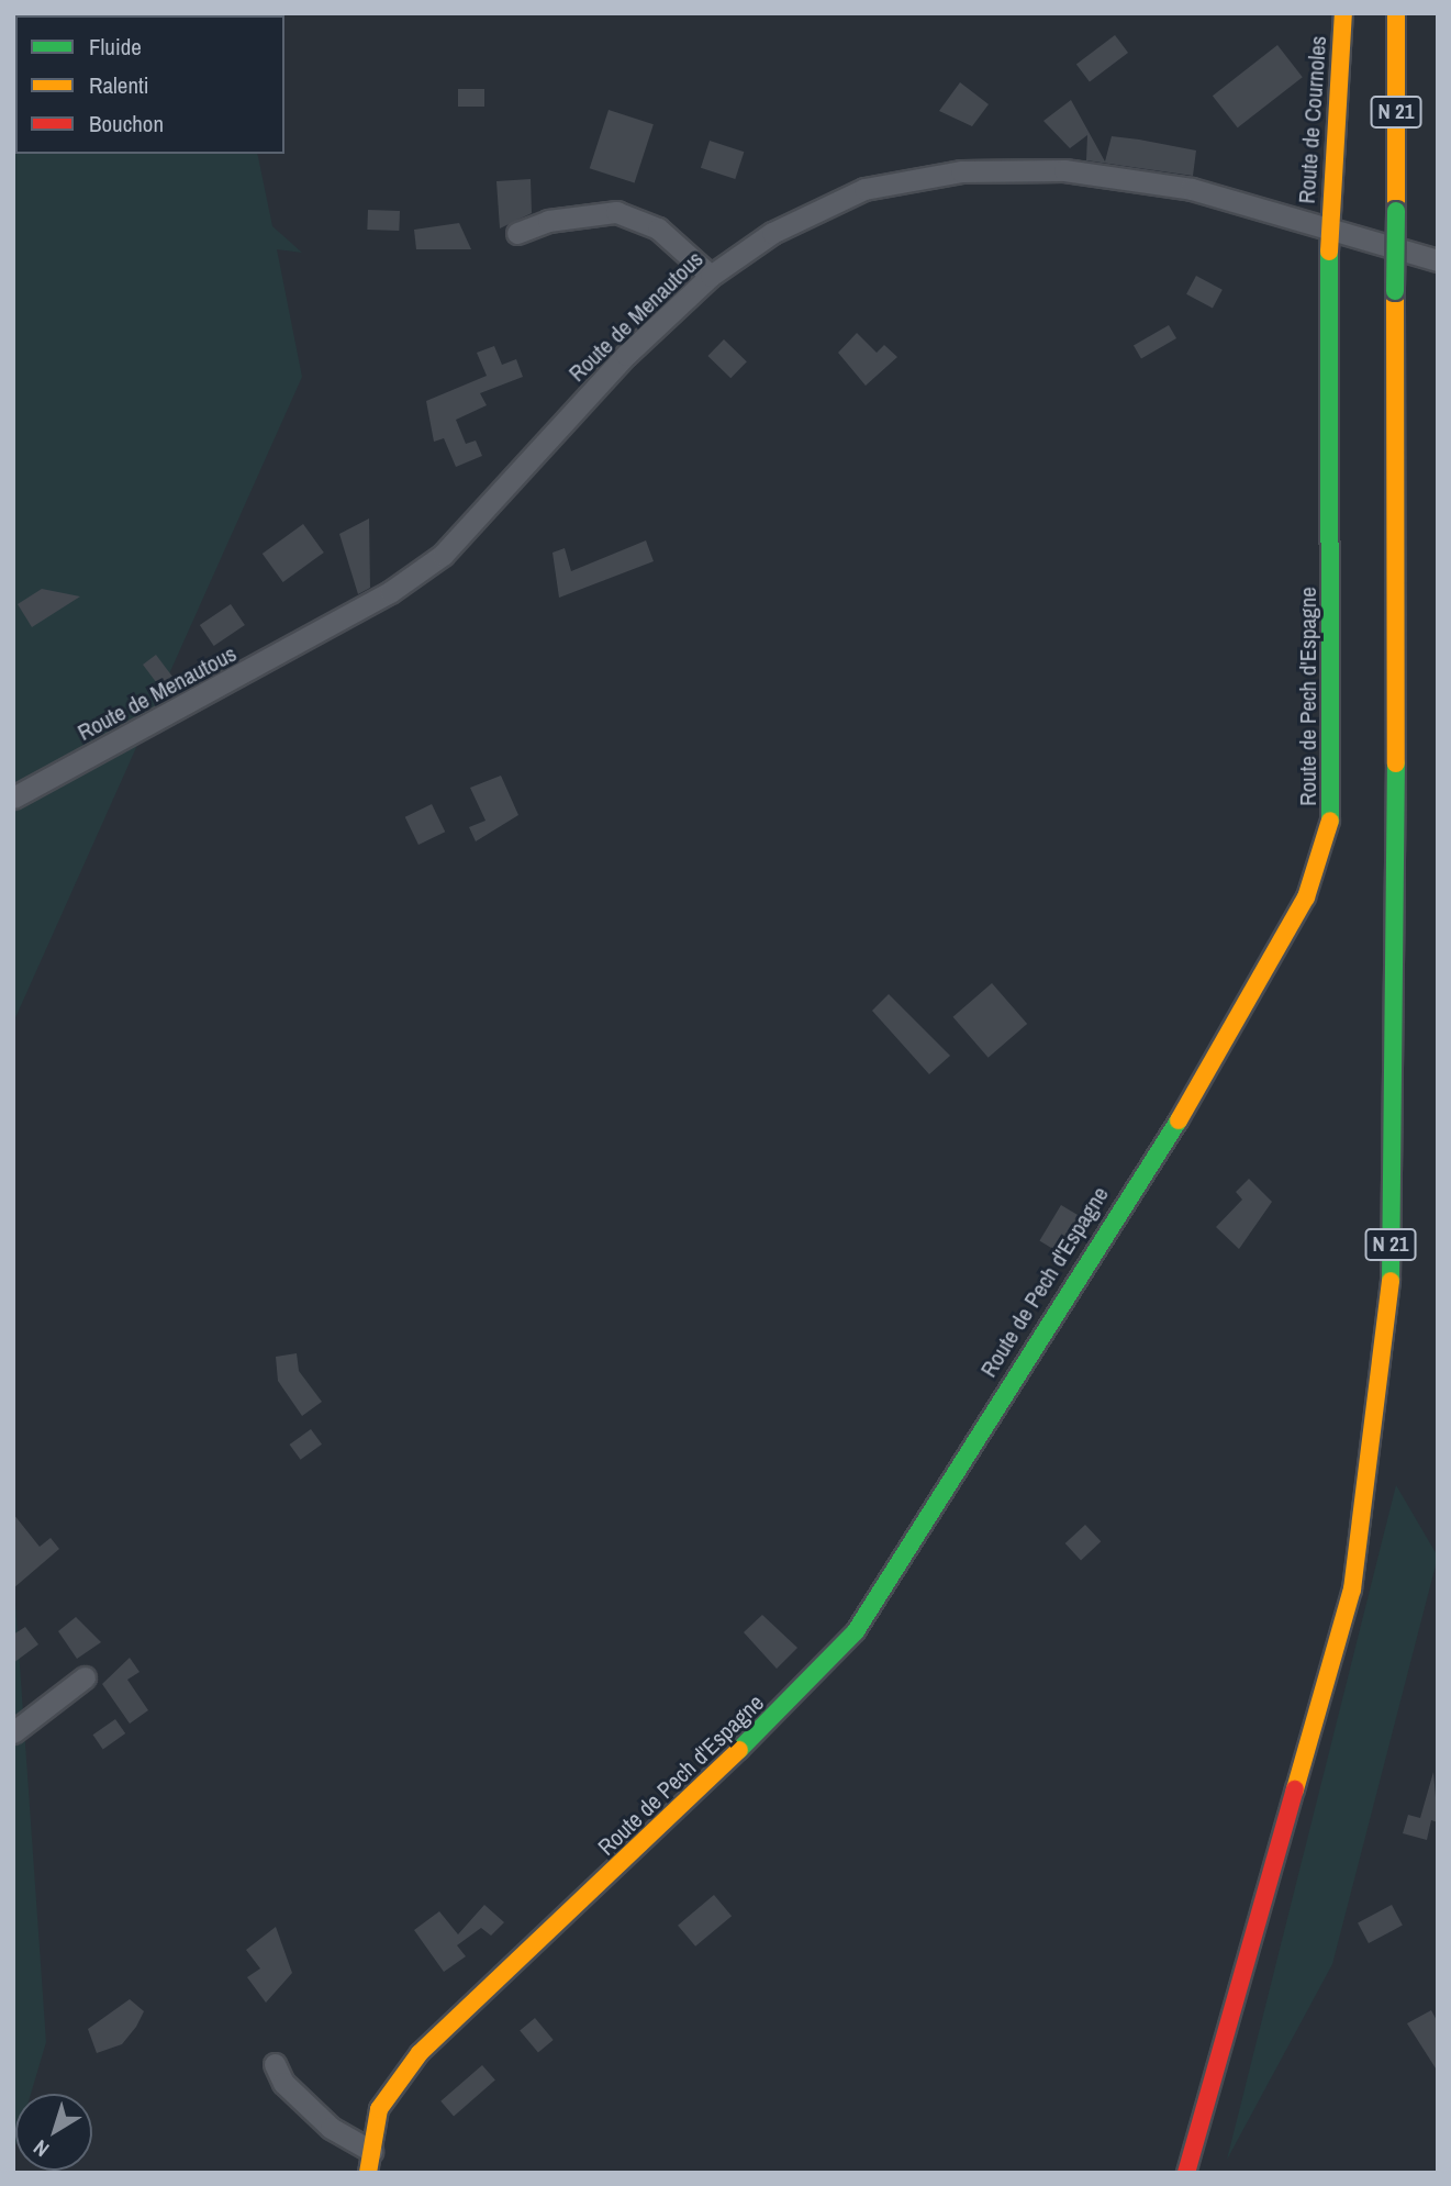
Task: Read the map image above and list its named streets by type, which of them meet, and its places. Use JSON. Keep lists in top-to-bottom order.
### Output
{
  "streets": {
    "street": [
      "N 21",
      "Route de Cournoles",
      "Route de Menautous",
      "Route de Pech d'Espagne"
    ]
  },
  "crossings": [
    ["Route de Cournoles", "Route de Menautous"],
    ["Route de Cournoles", "Route de Pech d'Espagne"],
    ["Route de Menautous", "Route de Pech d'Espagne"]
  ],
  "legend": ["Fluide", "Ralenti", "Bouchon"],
  "north": "bottom left"
}
